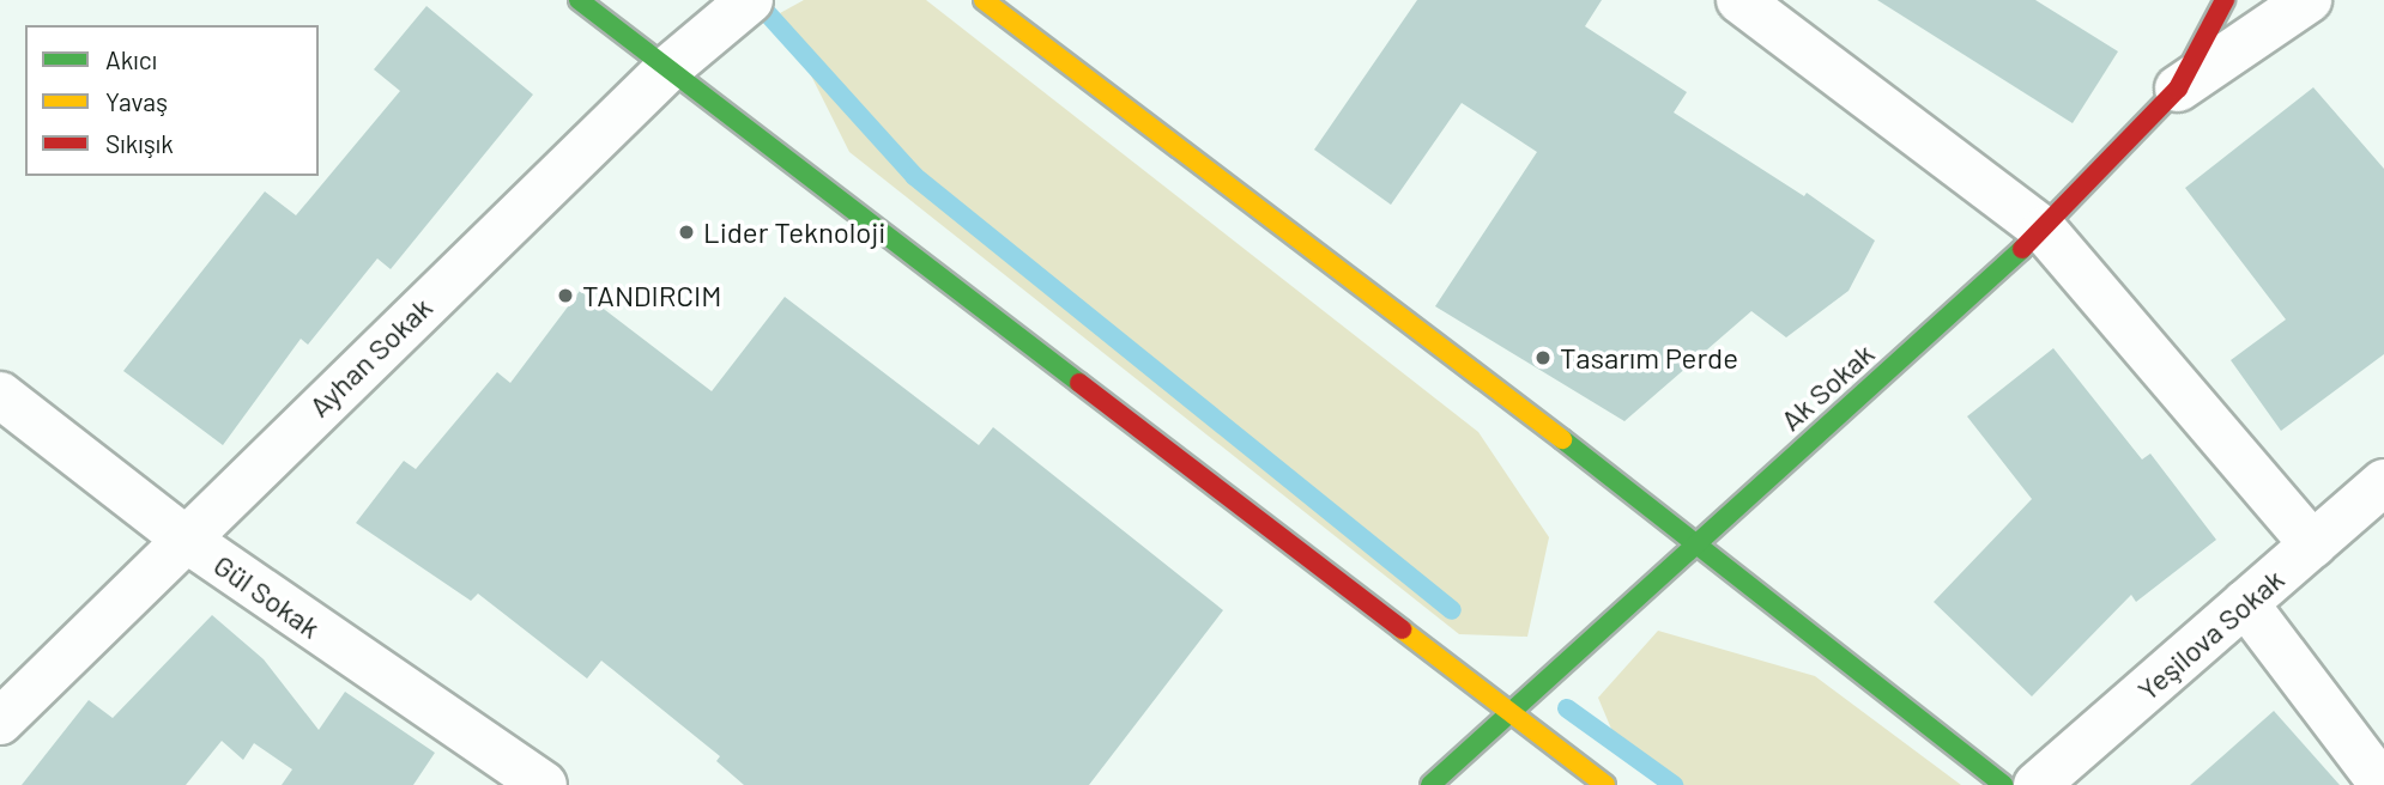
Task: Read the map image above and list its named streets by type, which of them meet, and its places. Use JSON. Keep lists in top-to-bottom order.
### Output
{
  "streets": {
    "street": [
      "Ayhan Sokak",
      "Ak Sokak",
      "Gül Sokak",
      "Yeşilova Sokak"
    ]
  },
  "crossings": [
    ["Ayhan Sokak", "Gül Sokak"]
  ],
  "places": ["Lider Teknoloji", "TANDIRCIM", "Tasarım Perde"],
  "legend": ["Akıcı", "Yavaş", "Sıkışık"]
}
